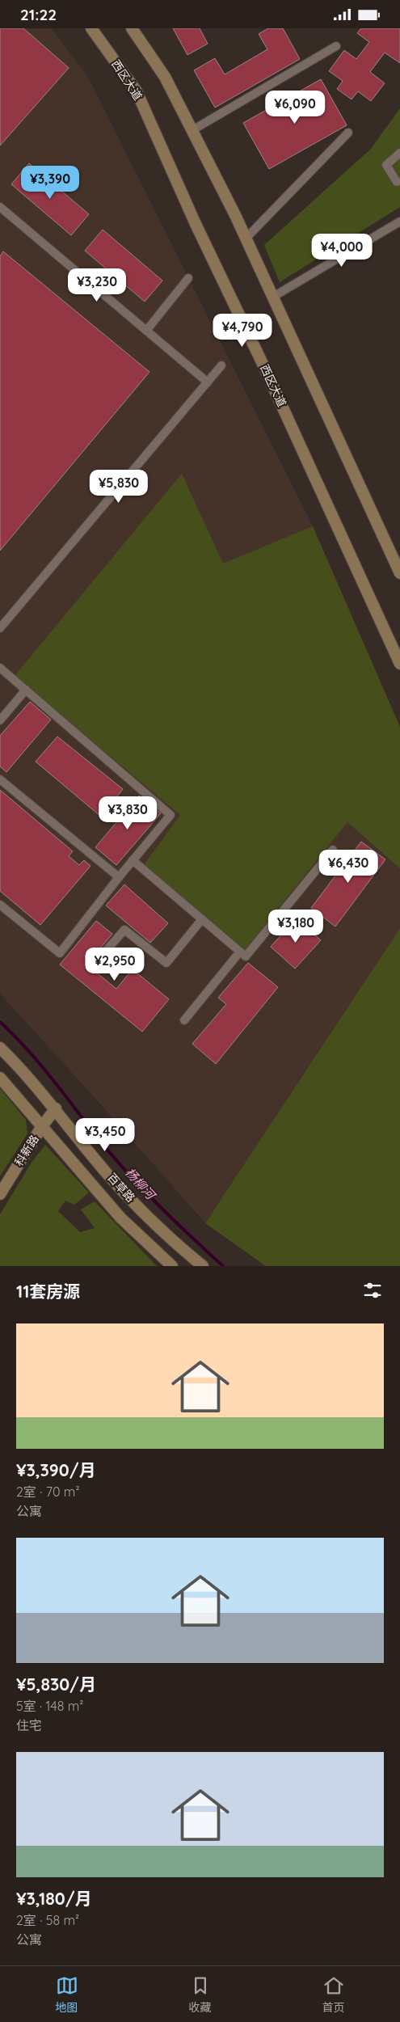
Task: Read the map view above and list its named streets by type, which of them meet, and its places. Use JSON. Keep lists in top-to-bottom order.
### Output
{
  "streets": {
    "main road": ["西区大道", "科新路", "百草路"]
  },
  "crossings": [
    ["科新路", "百草路"]
  ],
  "water": ["杨柳河"],
  "page": {
    "status": "21:22",
    "price": [
      "¥6,090",
      "¥3,390",
      "¥4,000",
      "¥3,230",
      "¥4,790",
      "¥5,830",
      "¥3,830",
      "¥6,430",
      "¥3,180",
      "¥2,950",
      "¥3,450"
    ],
    "heading": "11套房源",
    "list": [
      {
        "name": "¥3,390/月",
        "note": "2室 · 70 m² · 公寓"
      },
      {
        "name": "¥5,830/月",
        "note": "5室 · 148 m² · 住宅"
      },
      {
        "name": "¥3,180/月",
        "note": "2室 · 58 m² · 公寓"
      }
    ],
    "tabs": ["地图", "收藏", "首页"]
  }
}
